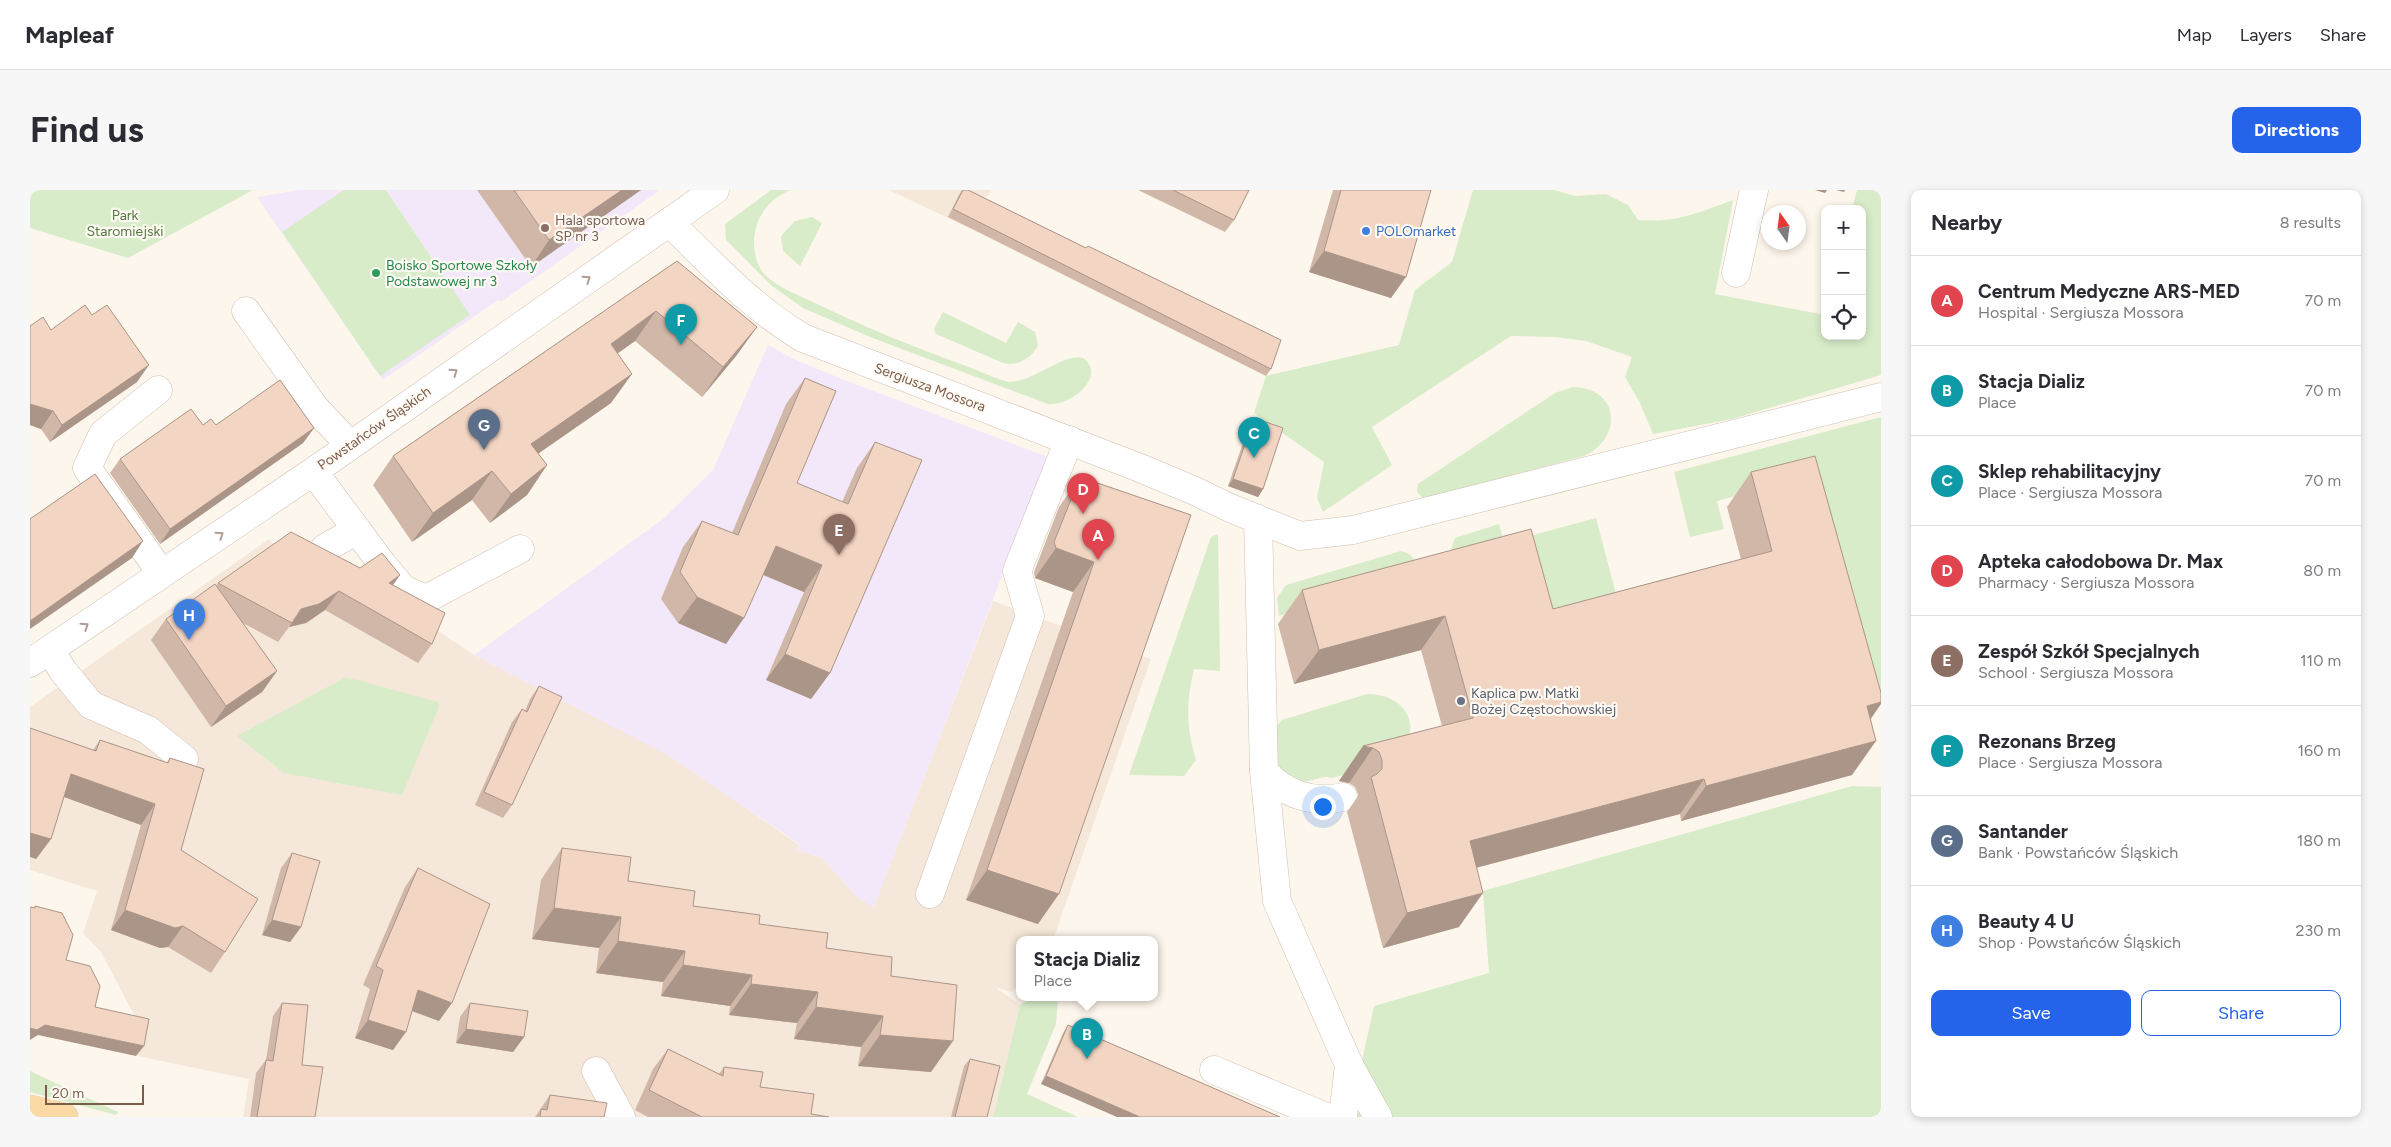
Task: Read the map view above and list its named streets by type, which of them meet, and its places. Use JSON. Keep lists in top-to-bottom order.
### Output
{
  "streets": {
    "street": ["Sergiusza Mossora", "Powstańców Śląskich"]
  },
  "crossings": [
    ["Sergiusza Mossora", "Powstańców Śląskich"]
  ],
  "one_way": ["Powstańców Śląskich"],
  "parks": ["Park Staromiejski"],
  "places": [
    "Hala sportowa SP nr 3",
    "POLOmarket",
    "Boisko Sportowe Szkoły Podstawowej nr 3",
    "Kaplica pw. Matki Bożej Częstochowskiej"
  ],
  "scale_bar": "20 m",
  "north": "top",
  "page": {
    "header": "Mapleaf",
    "nav": ["Map", "Layers", "Share"],
    "buttons": [
      "Directions",
      ["Save", "Share"]
    ],
    "title": "Find us",
    "heading": ["Nearby", "8 results"],
    "map_buttons": ["+", "−"],
    "list": [
      {
        "mark": "A",
        "name": "Centrum Medyczne ARS-MED",
        "note": "Hospital · Sergiusza Mossora",
        "value": "70 m"
      },
      {
        "mark": "B",
        "name": "Stacja Dializ",
        "note": "Place",
        "value": "70 m"
      },
      {
        "mark": "C",
        "name": "Sklep rehabilitacyjny",
        "note": "Place · Sergiusza Mossora",
        "value": "70 m"
      },
      {
        "mark": "D",
        "name": "Apteka całodobowa Dr. Max",
        "note": "Pharmacy · Sergiusza Mossora",
        "value": "80 m"
      },
      {
        "mark": "E",
        "name": "Zespół Szkół Specjalnych",
        "note": "School · Sergiusza Mossora",
        "value": "110 m"
      },
      {
        "mark": "F",
        "name": "Rezonans Brzeg",
        "note": "Place · Sergiusza Mossora",
        "value": "160 m"
      },
      {
        "mark": "G",
        "name": "Santander",
        "note": "Bank · Powstańców Śląskich",
        "value": "180 m"
      },
      {
        "mark": "H",
        "name": "Beauty 4 U",
        "note": "Shop · Powstańców Śląskich",
        "value": "230 m"
      }
    ],
    "pins": [
      "F",
      "G",
      "C",
      "D",
      "E",
      "A",
      "H",
      "B"
    ],
    "popup": ["Stacja Dializ", "Place"],
    "scale": "20 m"
  }
}
